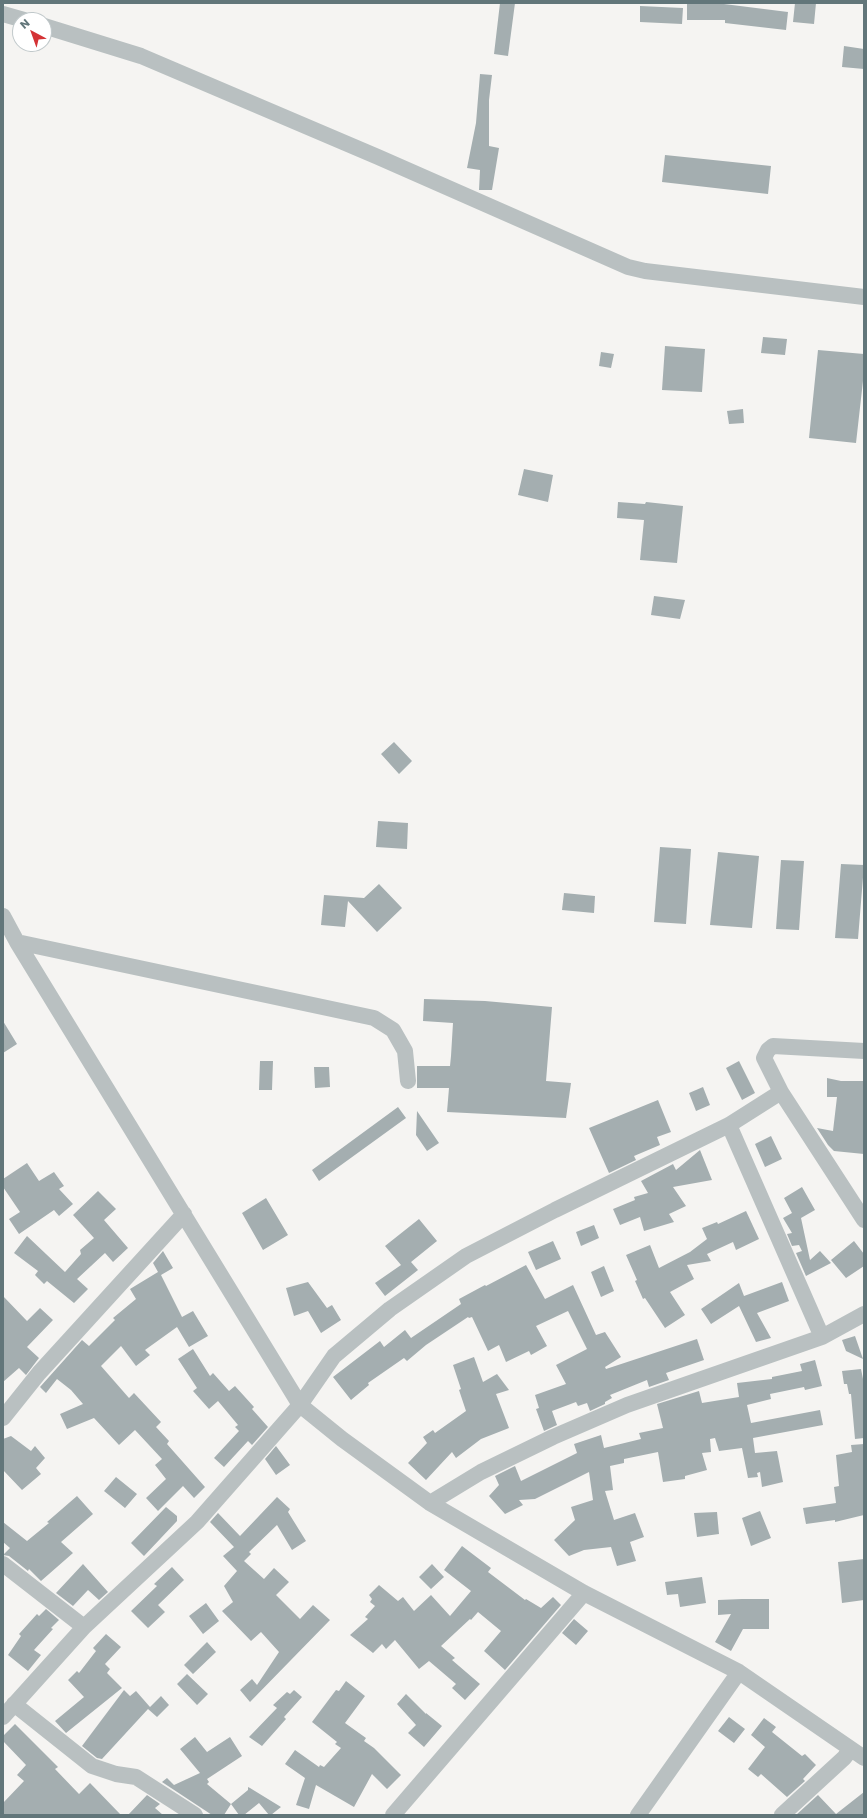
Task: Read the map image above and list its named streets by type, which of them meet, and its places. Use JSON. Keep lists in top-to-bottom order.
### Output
{
  "north": "top left"
}
